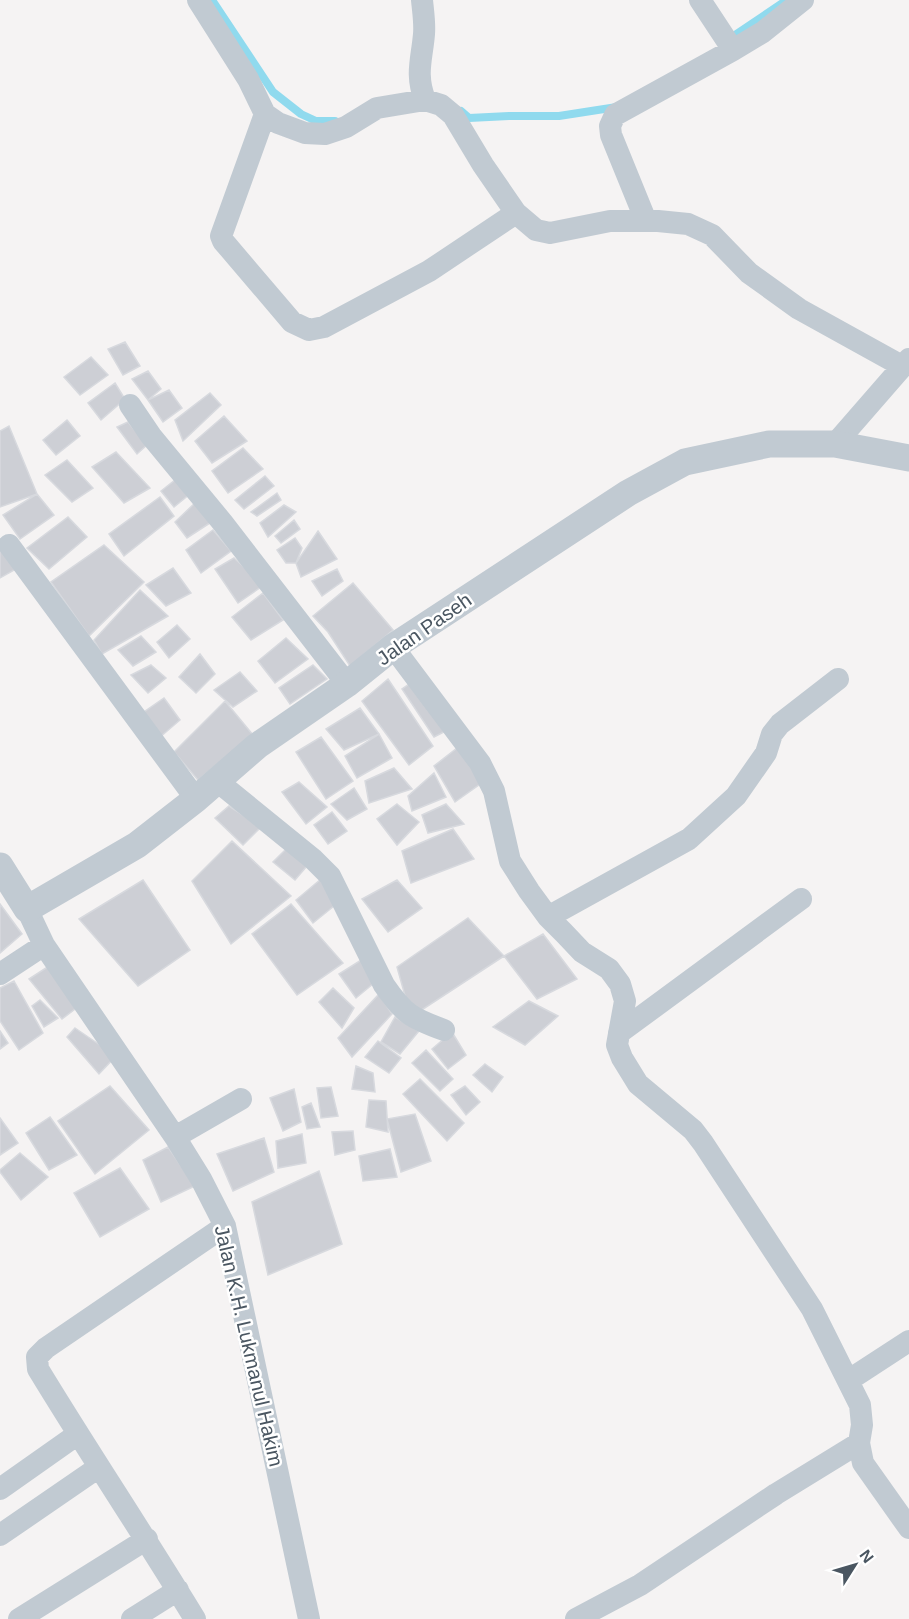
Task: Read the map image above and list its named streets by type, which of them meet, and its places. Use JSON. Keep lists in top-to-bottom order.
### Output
{
  "streets": {
    "street": ["Jalan Paseh", "Jalan K.H. Lukmanul Hakim"]
  },
  "crossings": [
    ["Jalan Paseh", "Jalan K.H. Lukmanul Hakim"]
  ],
  "north": "top right"
}
